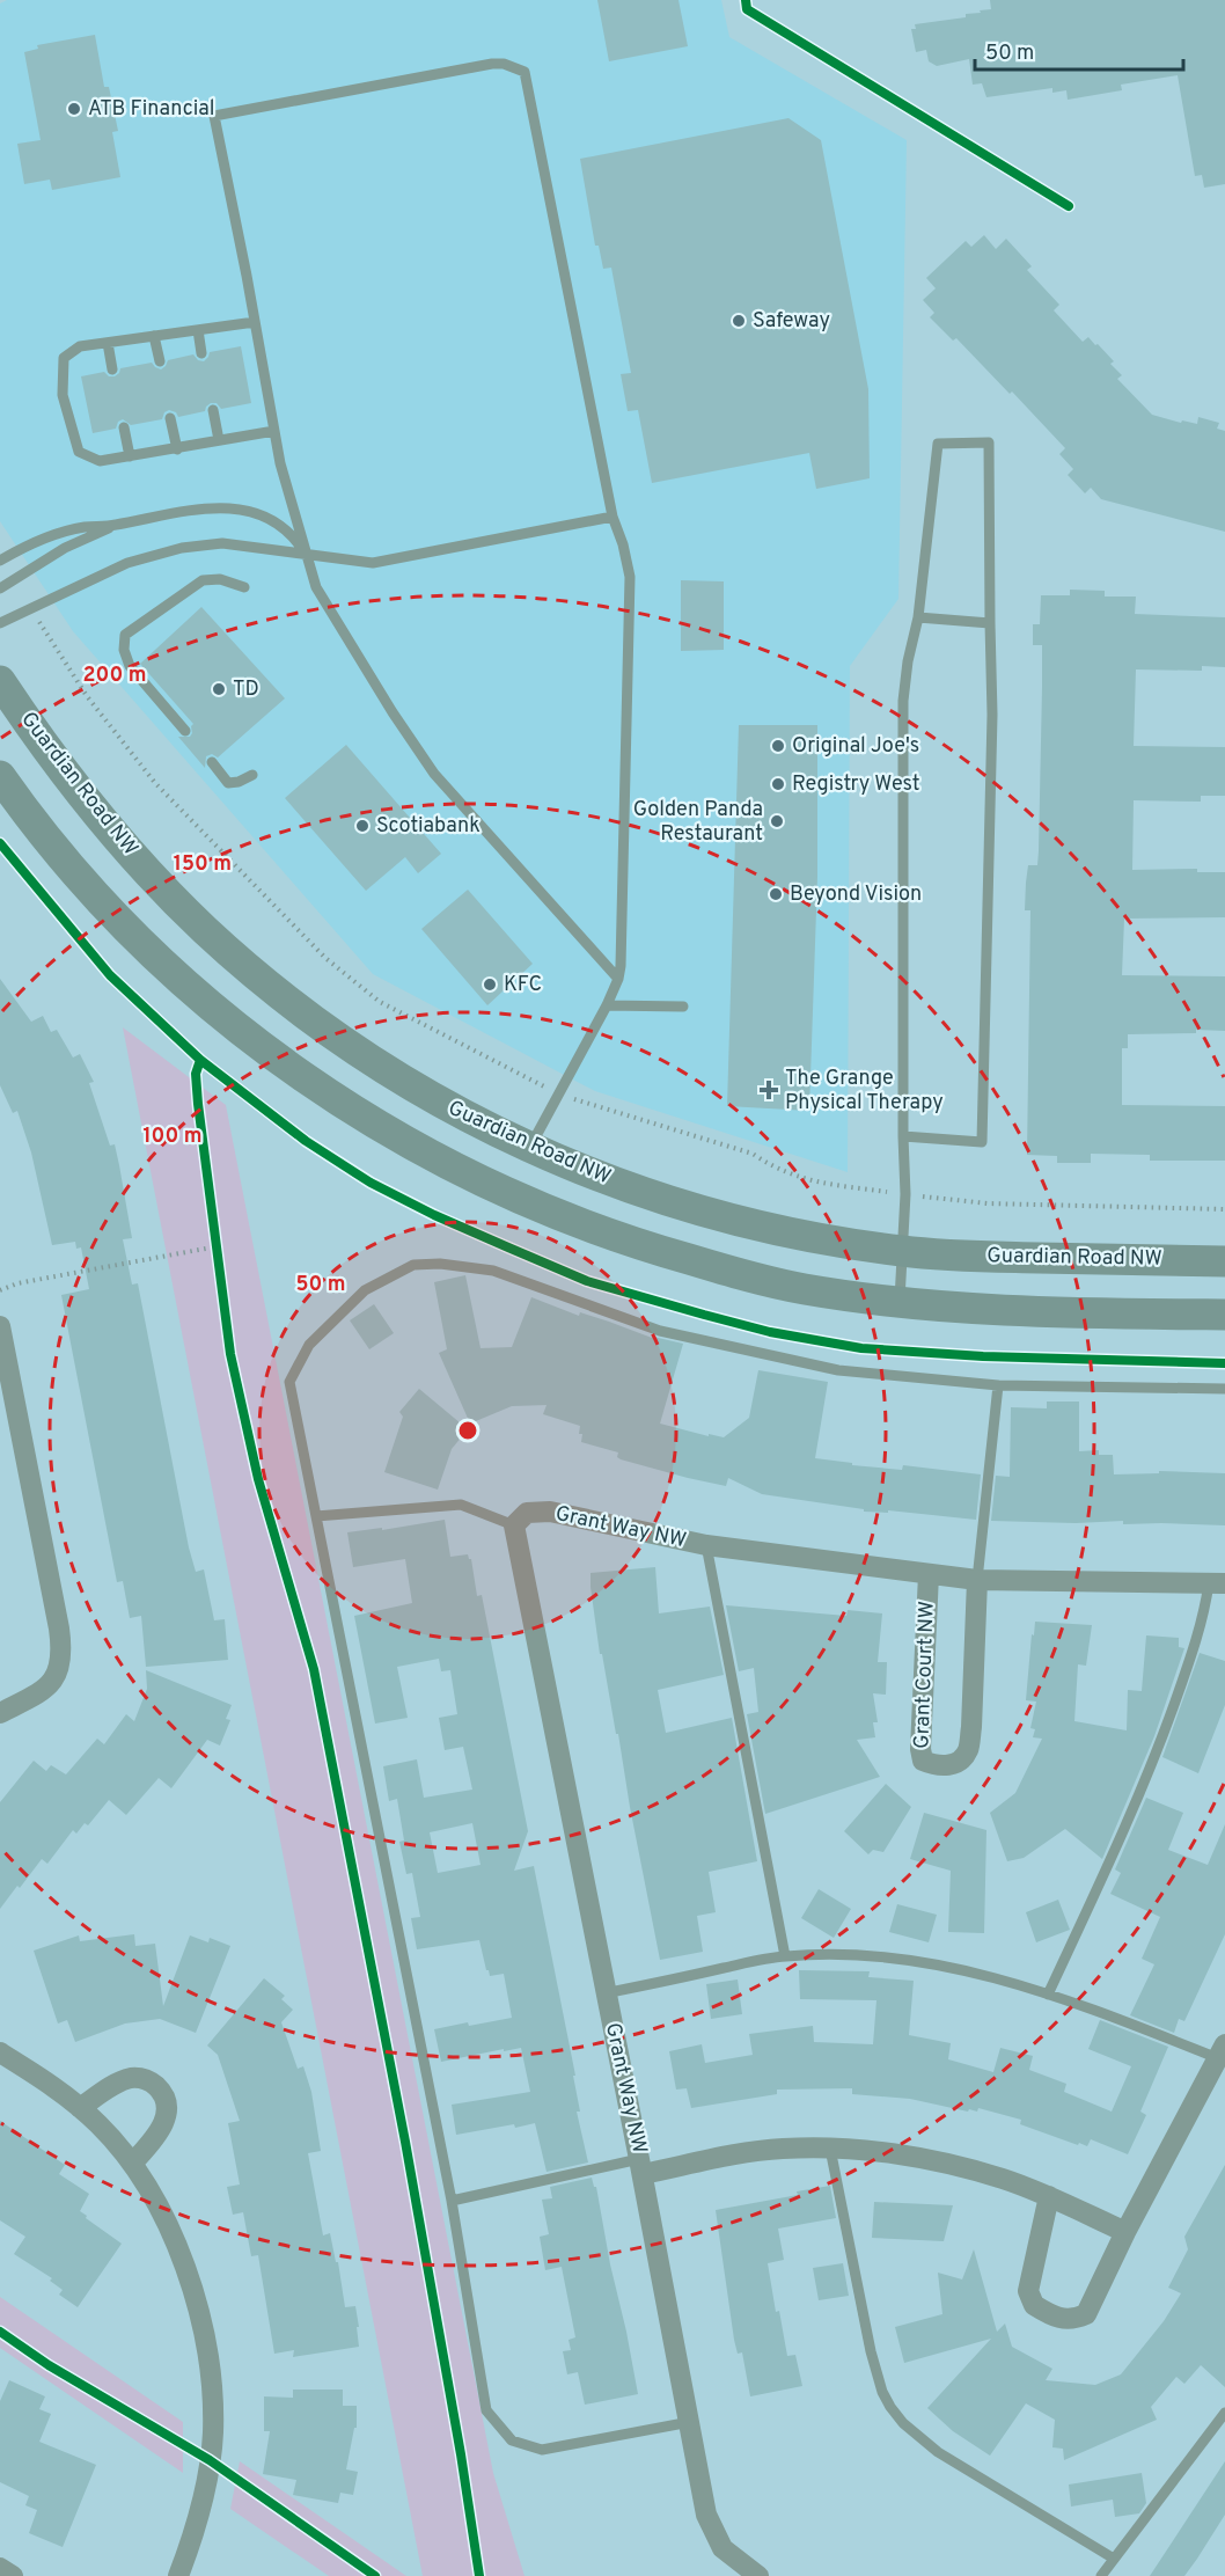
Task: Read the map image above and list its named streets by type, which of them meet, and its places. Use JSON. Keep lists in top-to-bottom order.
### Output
{
  "streets": {
    "main road": ["Guardian Road NW"],
    "street": ["Grant Way NW", "Grant Court NW"]
  },
  "crossings": [
    ["Grant Way NW", "Grant Court NW"]
  ],
  "places": {
    "other": [
      "ATB Financial",
      "Safeway",
      "TD",
      "Original Joe's",
      "Registry West",
      "Golden Panda Restaurant",
      "Scotiabank",
      "Beyond Vision",
      "KFC"
    ],
    "health": ["The Grange Physical Therapy"]
  },
  "scale_bar": "50 m",
  "rings": [
    "200 m",
    "150 m",
    "100 m",
    "50 m"
  ]
}
